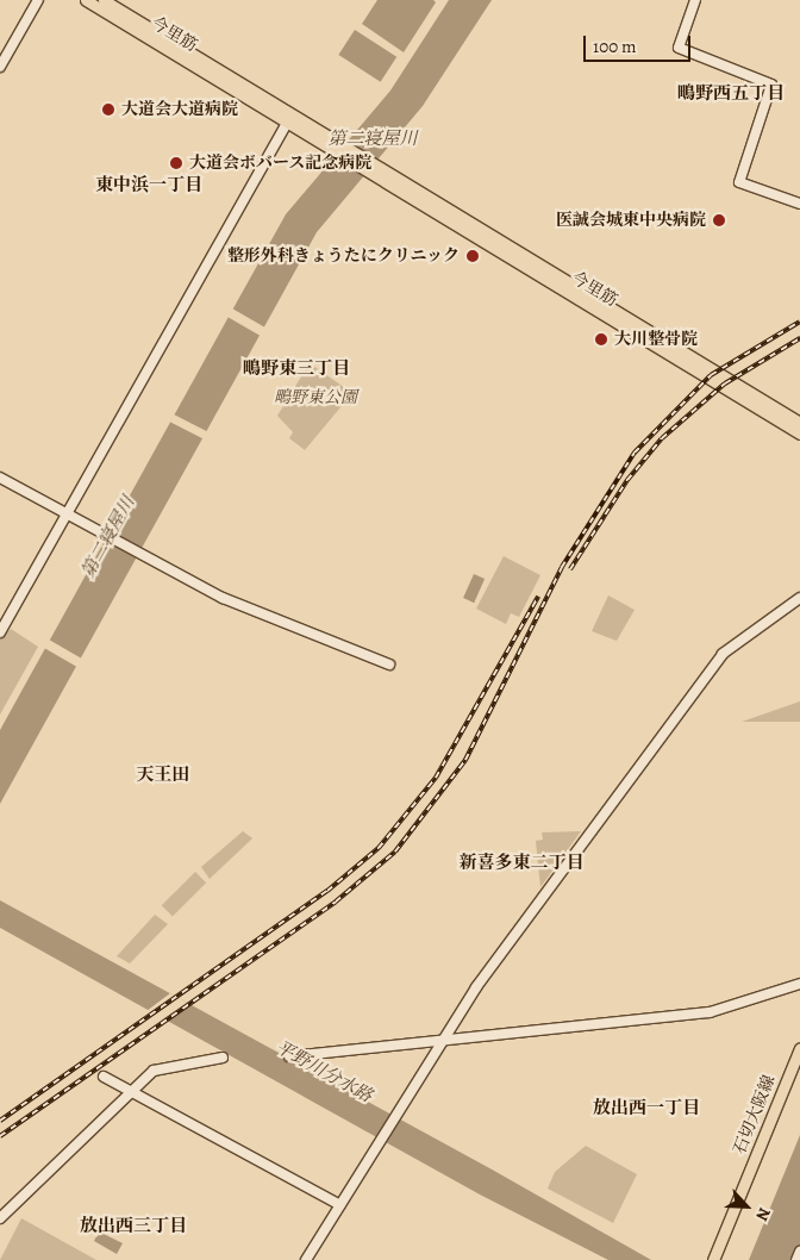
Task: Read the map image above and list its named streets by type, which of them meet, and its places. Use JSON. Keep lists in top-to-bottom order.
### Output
{
  "streets": {
    "main road": ["今里筋", "石切大阪線"]
  },
  "districts": [
    "鴫野西五丁目",
    "東中浜一丁目",
    "鴫野東三丁目",
    "天王田",
    "新喜多東二丁目",
    "放出西一丁目",
    "放出西三丁目"
  ],
  "water": ["第二寝屋川", "平野川分水路"],
  "parks": ["鴫野東公園"],
  "places": [
    "大道会大道病院",
    "大道会ボバース記念病院",
    "医誠会城東中央病院",
    "整形外科きょうたにクリニック",
    "大川整骨院"
  ],
  "scale_bar": "100 m",
  "north": "bottom right"
}
